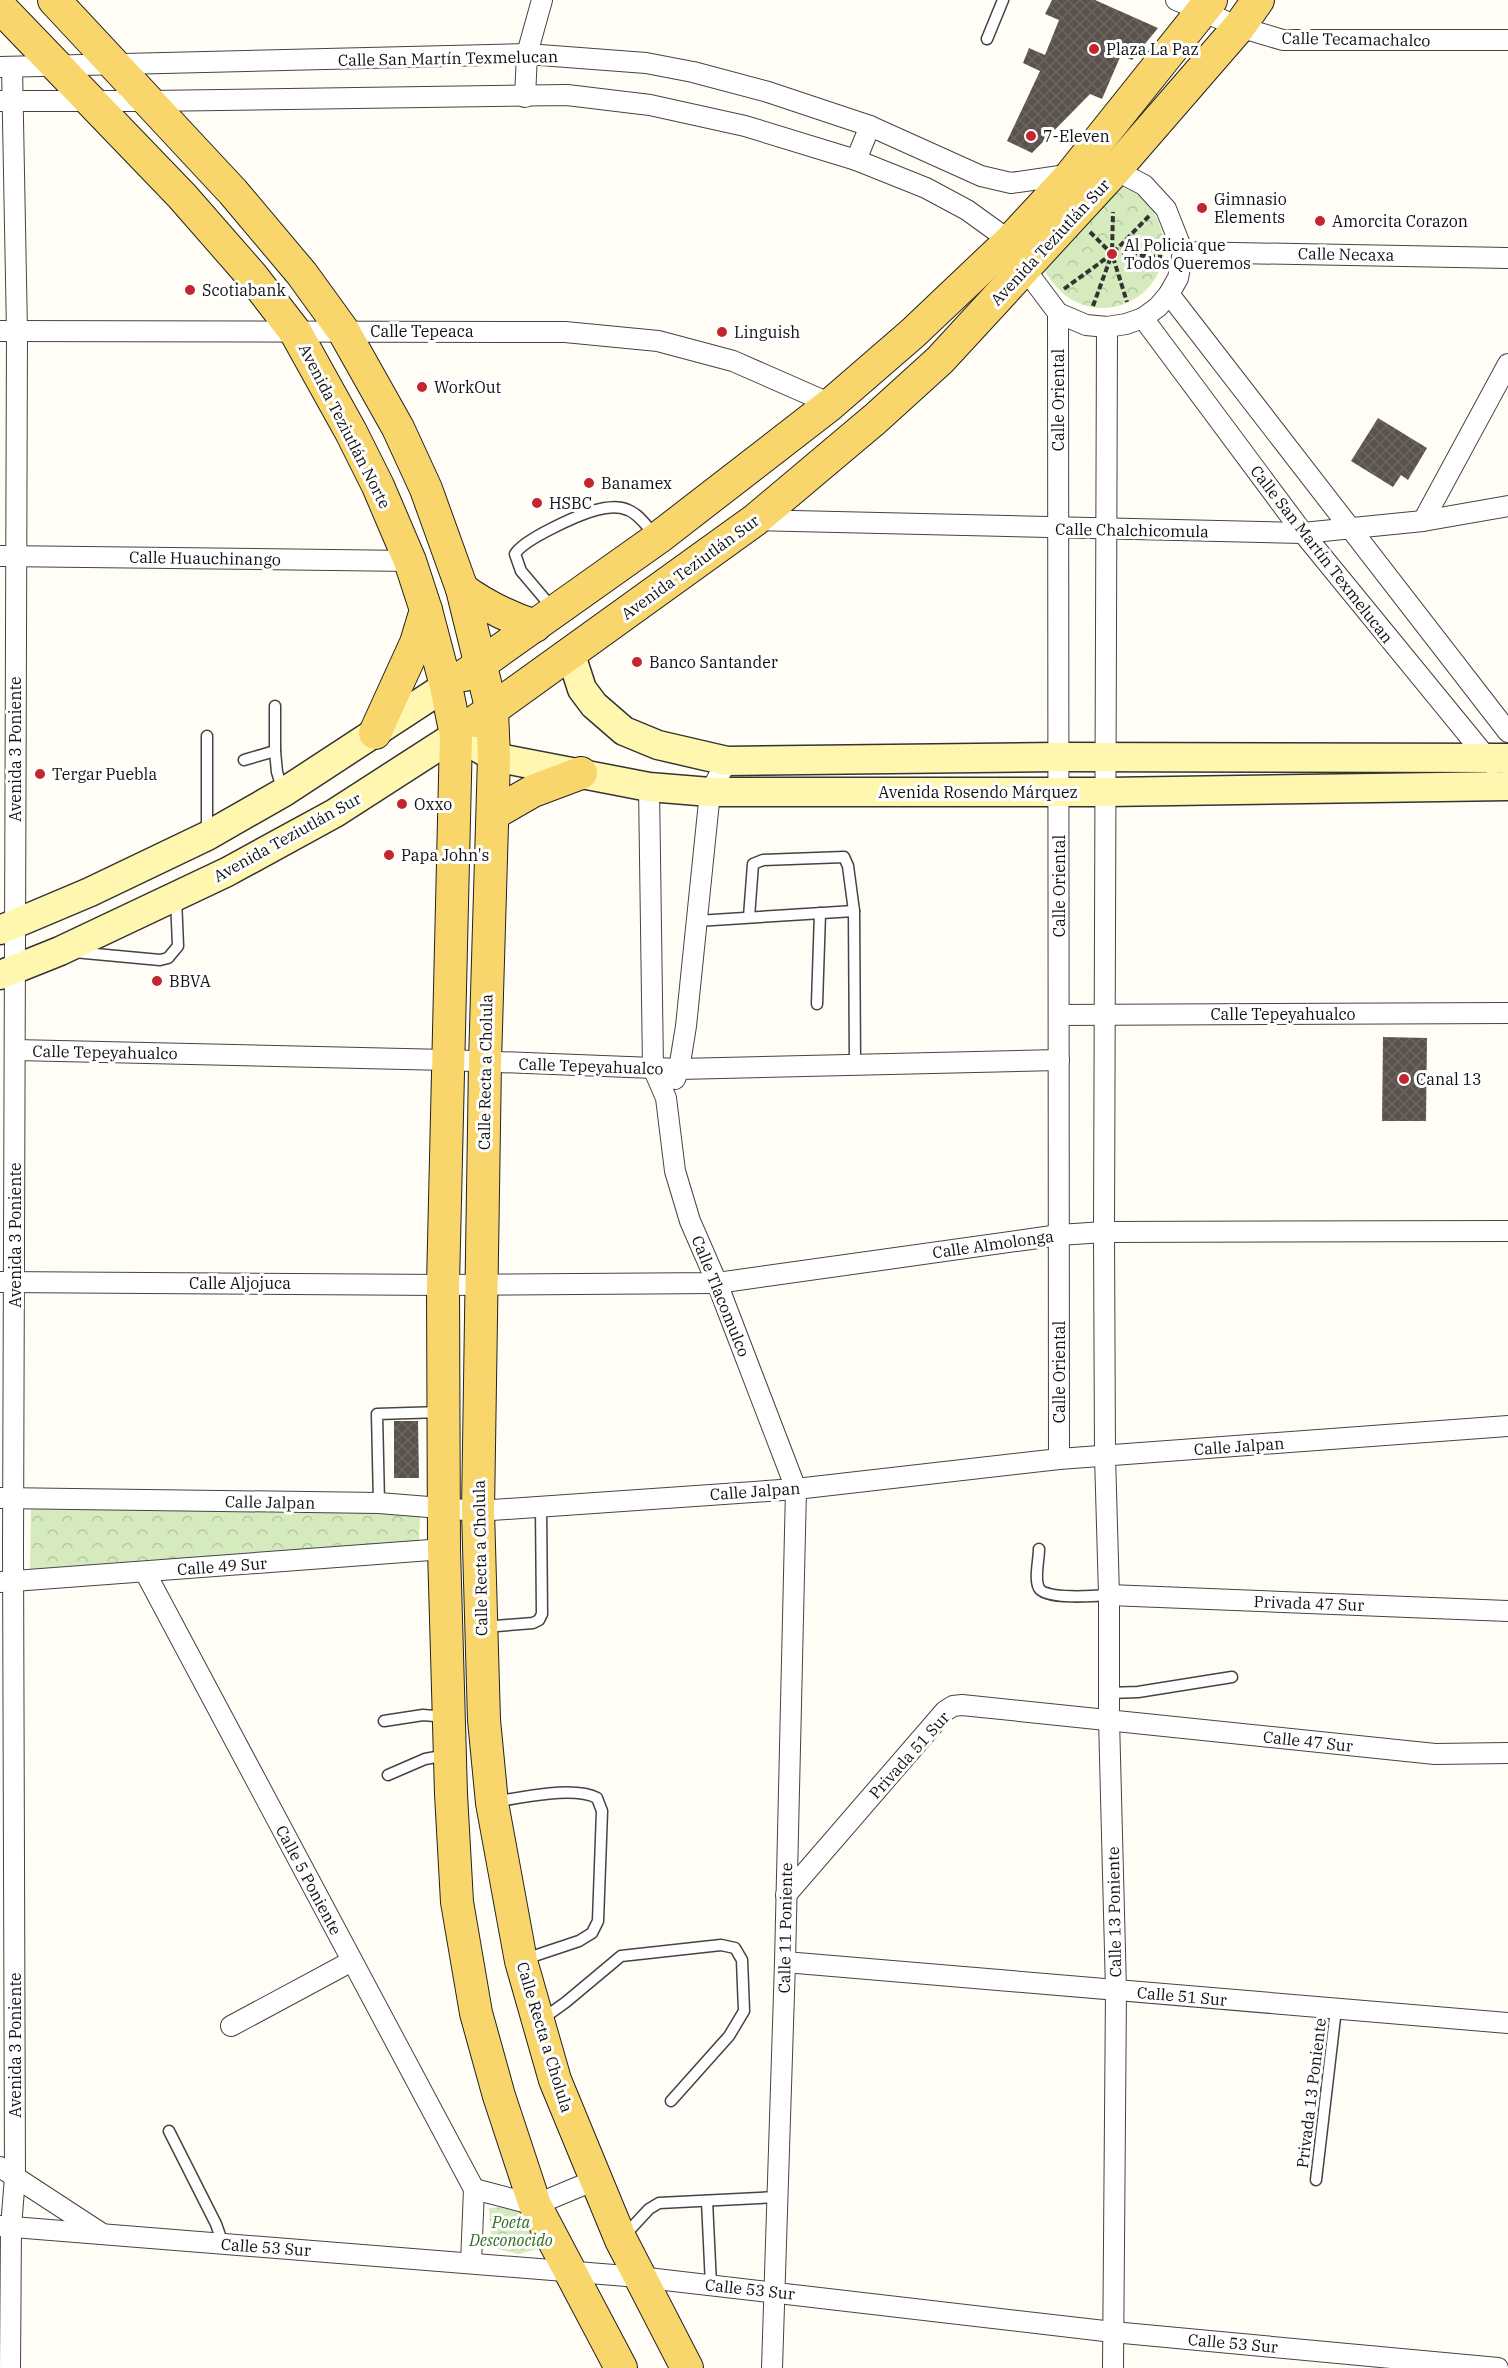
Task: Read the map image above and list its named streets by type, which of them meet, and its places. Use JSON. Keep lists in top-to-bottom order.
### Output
{
  "streets": {
    "main road": [
      "Avenida Teziutlán Sur",
      "Avenida Teziutlán Norte",
      "Avenida Rosendo Márquez",
      "Calle Recta a Cholula"
    ],
    "street": [
      "Calle Tecamachalco",
      "Calle San Martín Texmelucan",
      "Calle Necaxa",
      "Calle Tepeaca",
      "Calle Oriental",
      "Calle Chalchicomula",
      "Calle Huauchinango",
      "Avenida 3 Poniente",
      "Calle Tepeyahualco",
      "Calle Almolonga",
      "Calle Aljojuca",
      "Calle Tlacomulco",
      "Calle Jalpan",
      "Calle 49 Sur",
      "Privada 47 Sur",
      "Calle 47 Sur",
      "Privada 51 Sur",
      "Calle 5 Poniente",
      "Calle 13 Poniente",
      "Calle 11 Poniente",
      "Calle 51 Sur",
      "Calle 53 Sur"
    ],
    "lane": ["Privada 13 Poniente"]
  },
  "crossings": [
    ["Calle Tecamachalco", "Avenida Teziutlán Sur"],
    ["Calle San Martín Texmelucan", "Avenida Teziutlán Sur"],
    ["Calle San Martín Texmelucan", "Calle Necaxa"],
    ["Calle San Martín Texmelucan", "Calle Oriental"],
    ["Calle San Martín Texmelucan", "Avenida Teziutlán Norte"],
    ["Calle San Martín Texmelucan", "Calle Chalchicomula"],
    ["Calle San Martín Texmelucan", "Avenida 3 Poniente"],
    ["Calle San Martín Texmelucan", "Avenida Rosendo Márquez"],
    ["Avenida Teziutlán Sur", "Calle Necaxa"],
    ["Avenida Teziutlán Sur", "Calle Tepeaca"],
    ["Avenida Teziutlán Sur", "Calle Oriental"],
    ["Avenida Teziutlán Sur", "Avenida Teziutlán Norte"],
    ["Avenida Teziutlán Sur", "Calle Chalchicomula"],
    ["Avenida Teziutlán Sur", "Avenida 3 Poniente"],
    ["Avenida Teziutlán Sur", "Avenida Rosendo Márquez"],
    ["Avenida Teziutlán Sur", "Calle Recta a Cholula"],
    ["Calle Necaxa", "Calle Oriental"],
    ["Calle Tepeaca", "Avenida Teziutlán Norte"],
    ["Calle Tepeaca", "Avenida 3 Poniente"],
    ["Calle Oriental", "Calle Chalchicomula"],
    ["Calle Oriental", "Avenida Rosendo Márquez"],
    ["Calle Oriental", "Calle Tepeyahualco"],
    ["Calle Oriental", "Calle Almolonga"],
    ["Calle Oriental", "Calle Jalpan"],
    ["Avenida Teziutlán Norte", "Calle Huauchinango"],
    ["Avenida Teziutlán Norte", "Avenida Rosendo Márquez"],
    ["Avenida Teziutlán Norte", "Calle Recta a Cholula"],
    ["Calle Huauchinango", "Avenida 3 Poniente"],
    ["Avenida 3 Poniente", "Calle Tepeyahualco"],
    ["Avenida 3 Poniente", "Calle Aljojuca"],
    ["Avenida 3 Poniente", "Calle Jalpan"],
    ["Avenida 3 Poniente", "Calle 49 Sur"],
    ["Avenida 3 Poniente", "Calle 53 Sur"],
    ["Avenida Rosendo Márquez", "Calle Recta a Cholula"],
    ["Avenida Rosendo Márquez", "Calle Tlacomulco"],
    ["Calle Tepeyahualco", "Calle Recta a Cholula"],
    ["Calle Tepeyahualco", "Calle Tlacomulco"],
    ["Calle Recta a Cholula", "Calle Almolonga"],
    ["Calle Recta a Cholula", "Calle Aljojuca"],
    ["Calle Recta a Cholula", "Calle Jalpan"],
    ["Calle Recta a Cholula", "Calle 49 Sur"],
    ["Calle Recta a Cholula", "Calle 53 Sur"],
    ["Calle Almolonga", "Calle Aljojuca"],
    ["Calle Almolonga", "Calle Tlacomulco"],
    ["Calle Tlacomulco", "Calle Jalpan"],
    ["Calle Tlacomulco", "Calle 11 Poniente"],
    ["Calle Jalpan", "Calle 13 Poniente"],
    ["Calle Jalpan", "Calle 11 Poniente"],
    ["Calle 49 Sur", "Calle 5 Poniente"],
    ["Privada 47 Sur", "Calle 13 Poniente"],
    ["Calle 47 Sur", "Privada 51 Sur"],
    ["Calle 47 Sur", "Calle 13 Poniente"],
    ["Privada 51 Sur", "Calle 13 Poniente"],
    ["Privada 51 Sur", "Calle 11 Poniente"],
    ["Calle 13 Poniente", "Calle 51 Sur"],
    ["Calle 13 Poniente", "Calle 53 Sur"],
    ["Calle 11 Poniente", "Calle 51 Sur"],
    ["Calle 11 Poniente", "Calle 53 Sur"],
    ["Calle 51 Sur", "Privada 13 Poniente"]
  ],
  "parks": ["Poeta Desconocido"],
  "places": [
    "Plaza La Paz",
    "7-Eleven",
    "Gimnasio Elements",
    "Amorcita Corazon",
    "Al Policia que Todos Queremos",
    "Scotiabank",
    "Linguish",
    "WorkOut",
    "Banamex",
    "HSBC",
    "Banco Santander",
    "Tergar Puebla",
    "Oxxo",
    "Papa John's",
    "BBVA",
    "Canal 13"
  ]
}
